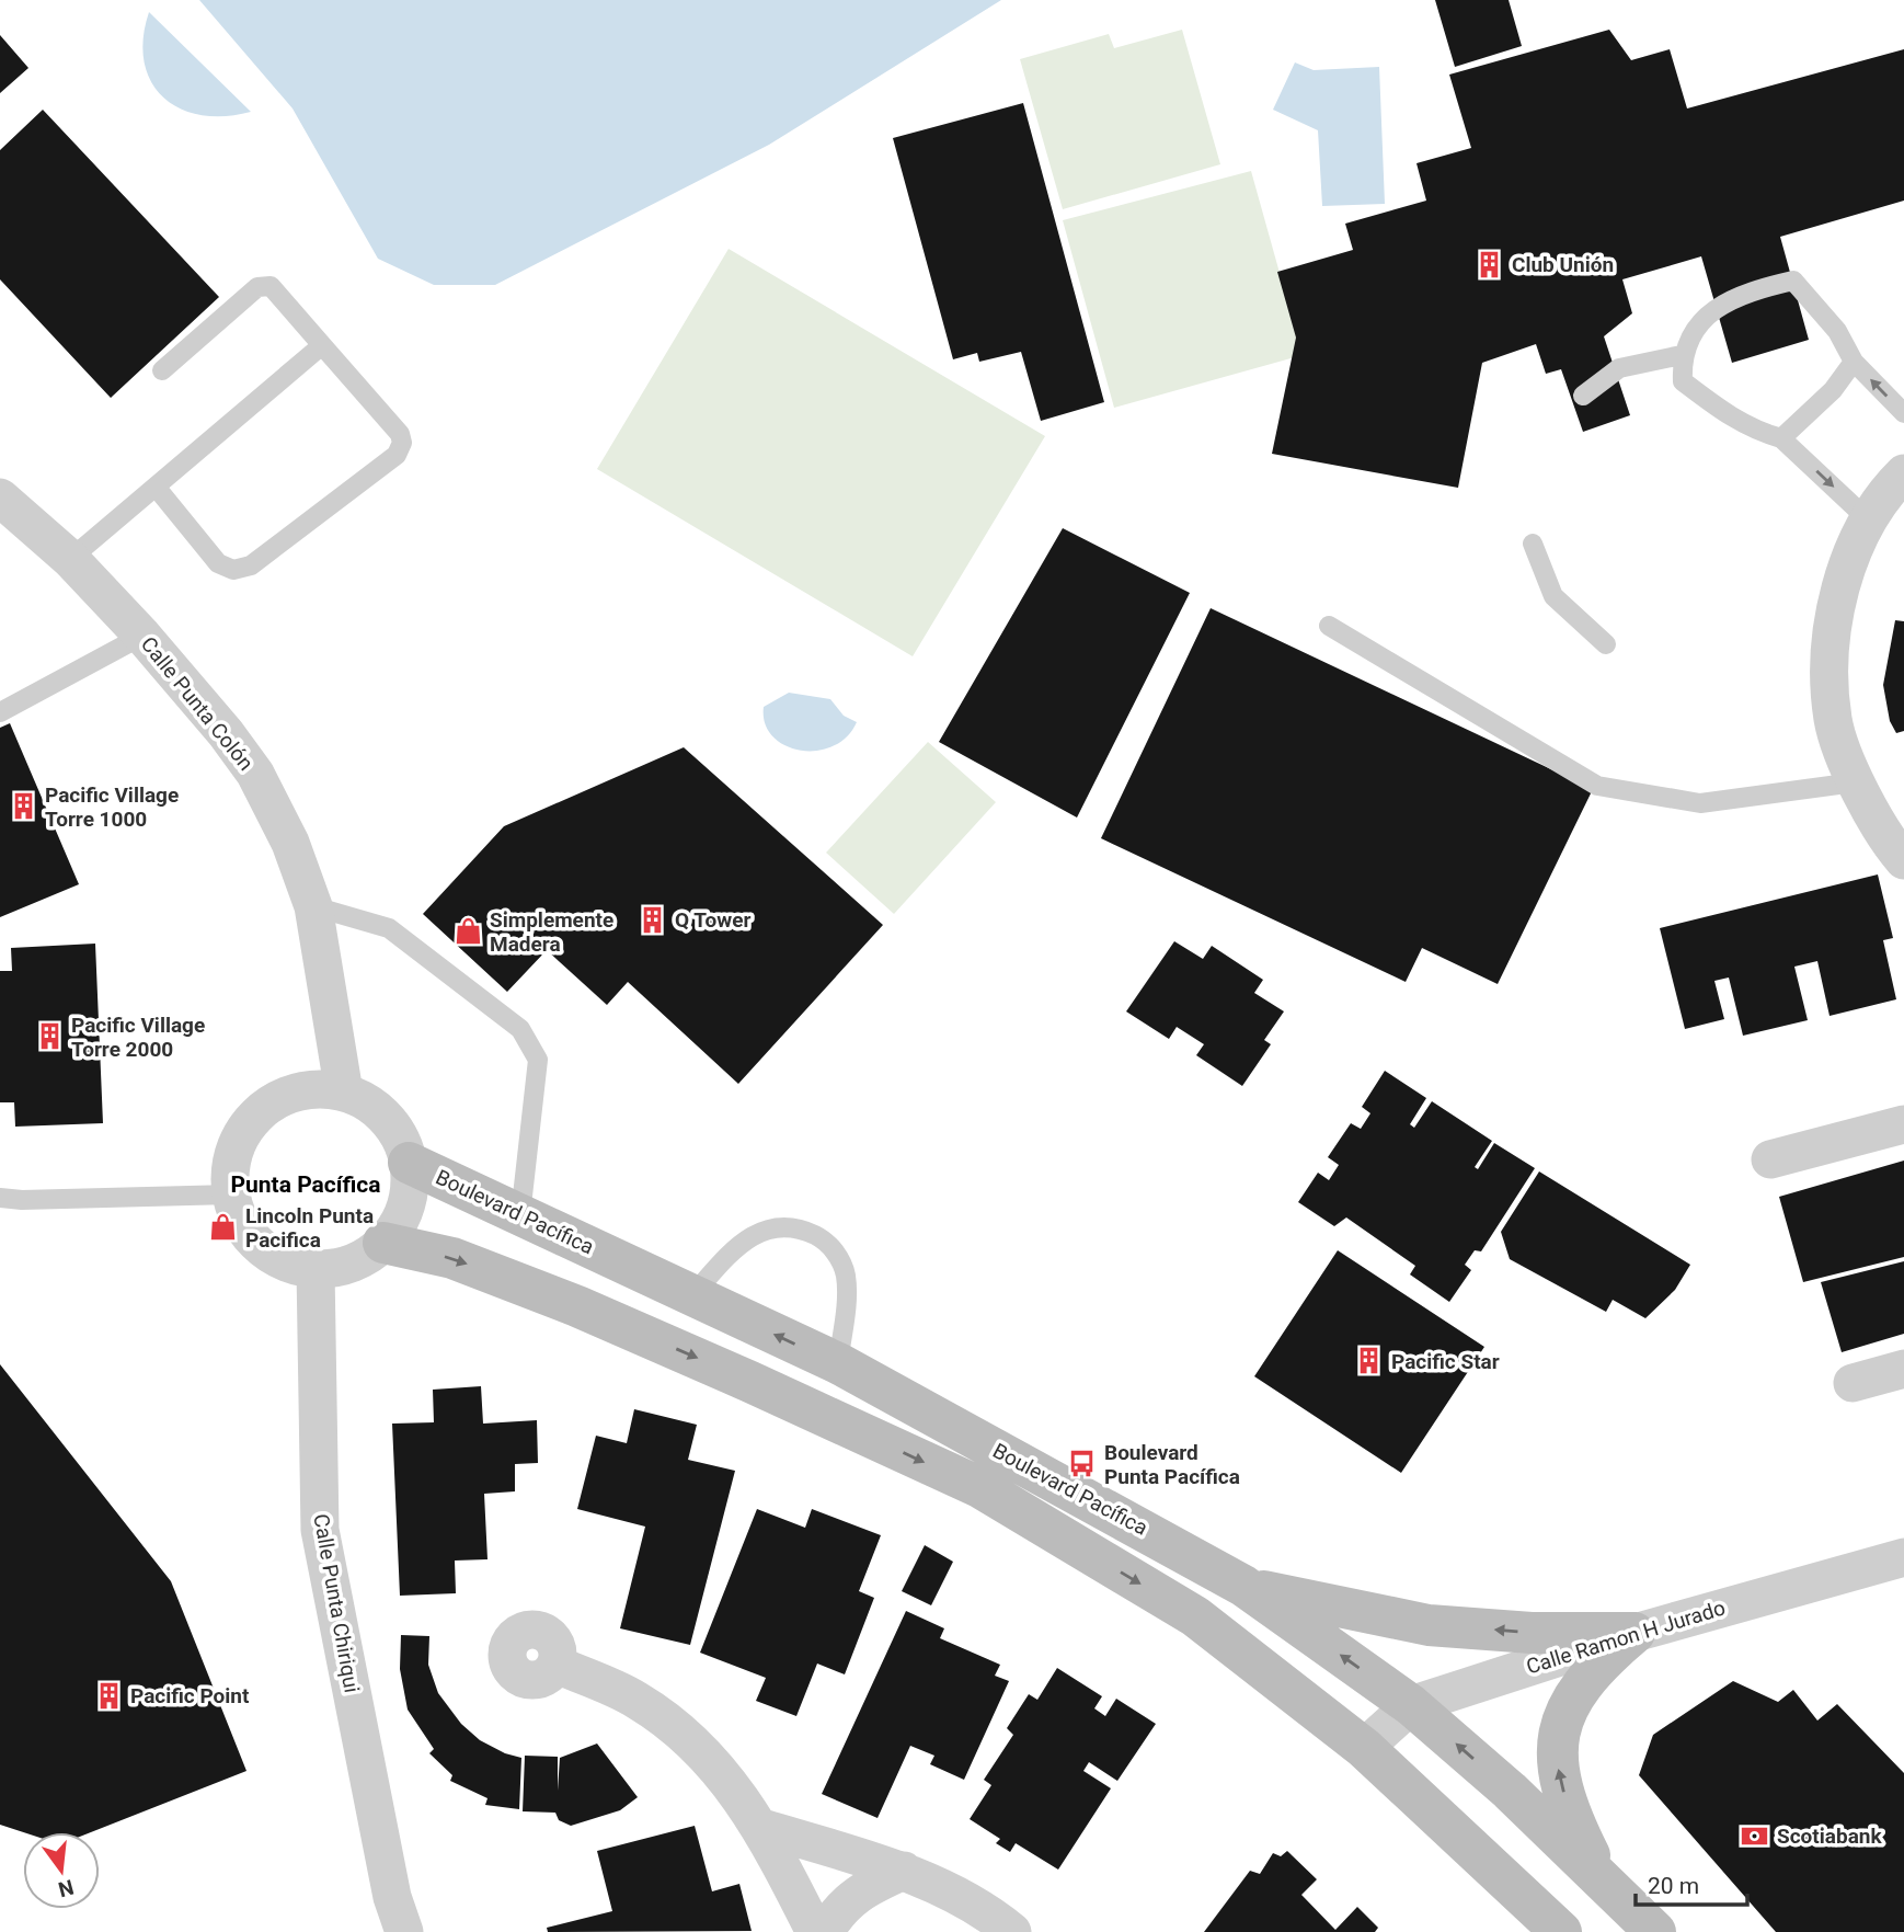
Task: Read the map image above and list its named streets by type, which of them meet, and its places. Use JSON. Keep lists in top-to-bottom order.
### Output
{
  "streets": {
    "street": [
      "Calle Punta Colón",
      "Boulevard Pacífica",
      "Calle Punta Chiriqui",
      "Calle Ramon H Jurado"
    ]
  },
  "crossings": [
    ["Calle Punta Colón", "Boulevard Pacífica"],
    ["Calle Punta Colón", "Calle Punta Chiriqui"],
    ["Boulevard Pacífica", "Calle Punta Chiriqui"],
    ["Boulevard Pacífica", "Calle Ramon H Jurado"]
  ],
  "districts": ["Punta Pacífica"],
  "places": {
    "building": [
      "Club Unión",
      "Pacific Village Torre 1000",
      "Q Tower",
      "Pacific Village Torre 2000",
      "Pacific Star",
      "Pacific Point"
    ],
    "shop": ["Simplemente Madera", "Lincoln Punta Pacifica"],
    "bus stop": ["Boulevard Punta Pacífica"],
    "bank": ["Scotiabank"]
  },
  "scale_bar": "20 m",
  "north": "bottom"
}
